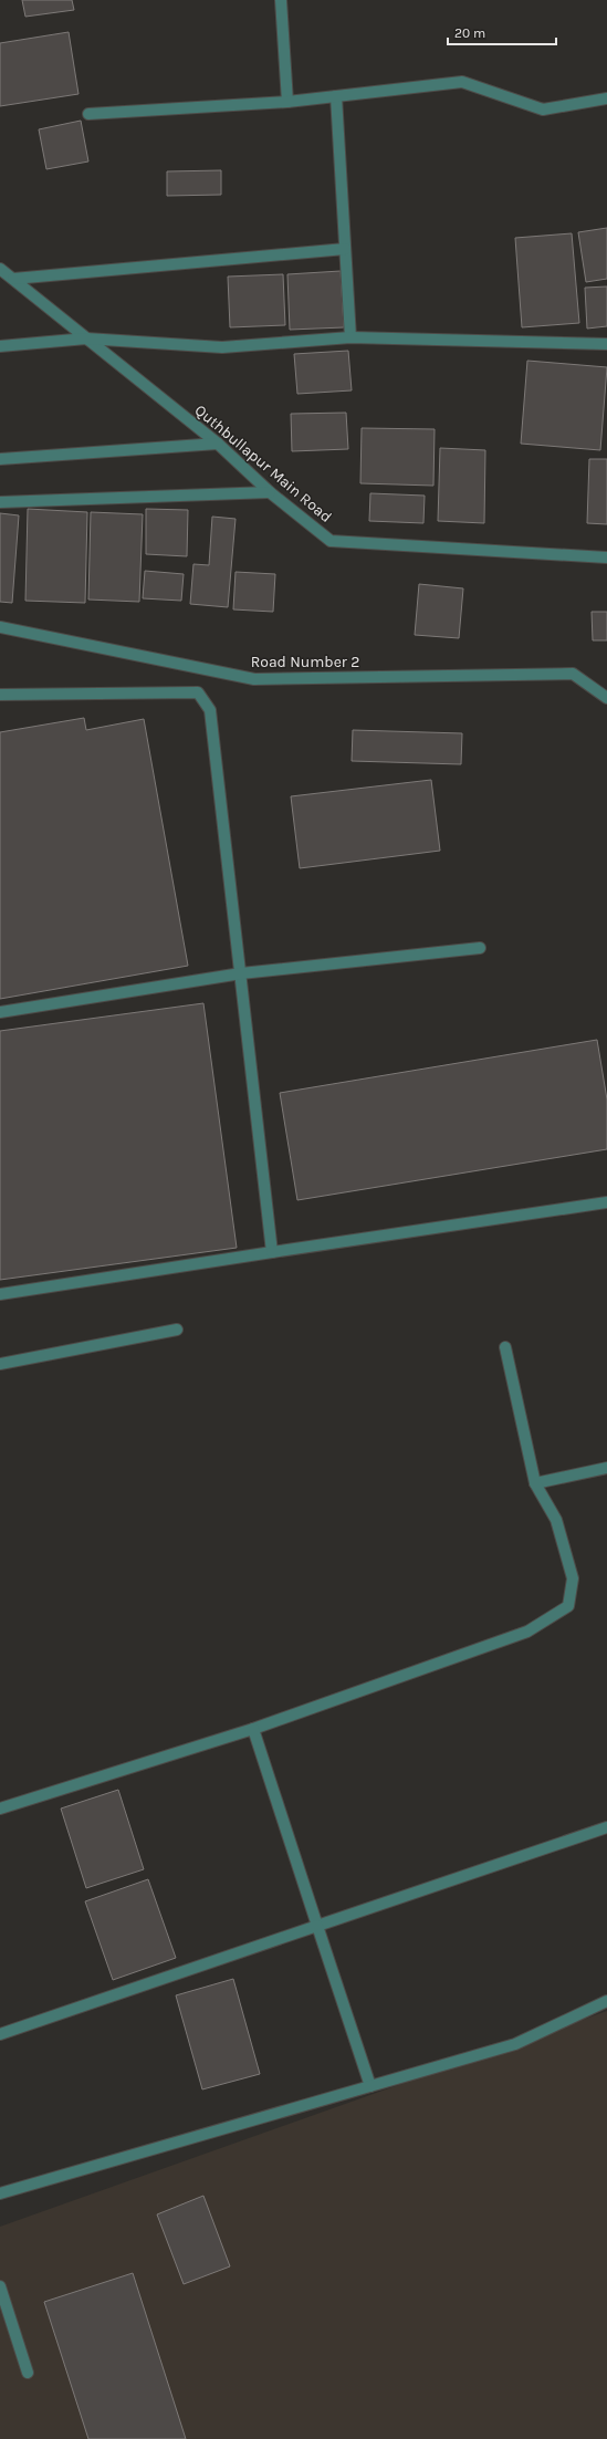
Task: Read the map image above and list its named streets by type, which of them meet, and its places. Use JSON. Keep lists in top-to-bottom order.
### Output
{
  "streets": {
    "street": ["Quthbullapur Main Road", "Road Number 2"]
  },
  "scale_bar": "20 m"
}
